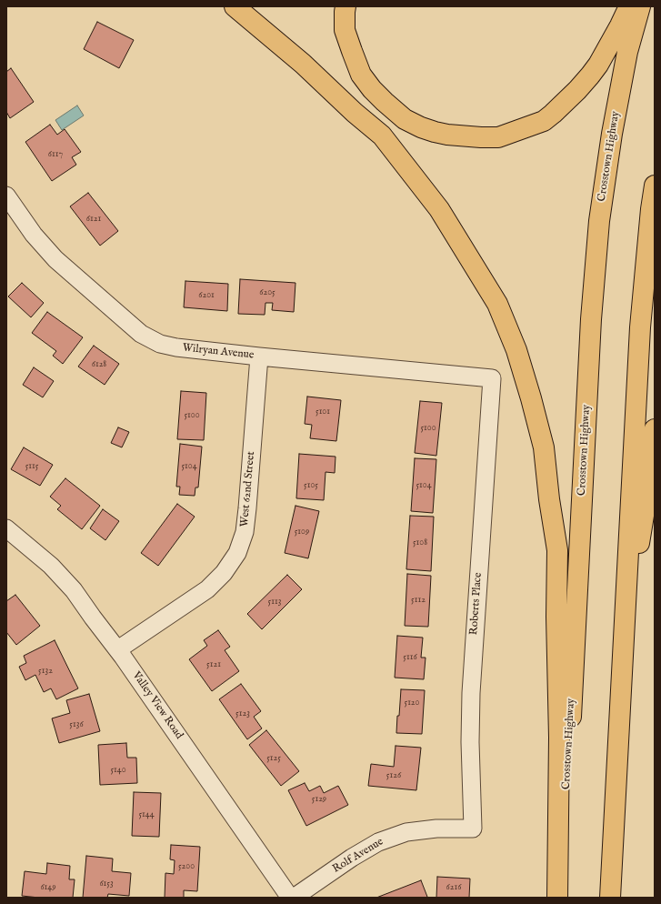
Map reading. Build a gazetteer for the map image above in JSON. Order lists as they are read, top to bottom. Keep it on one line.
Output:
{"streets":{"highway":["Crosstown Highway"],"street":["Wilryan Avenue","West 62nd Street","Roberts Place","Valley View Road","Rolf Avenue"]},"crossings":[["Wilryan Avenue","West 62nd Street"],["Wilryan Avenue","Roberts Place"],["West 62nd Street","Valley View Road"],["Roberts Place","Rolf Avenue"]],"house_numbers":["6117","6121","6205","6201","6128","5101","5100","5100","5115","5104","5105","5104","5109","5108","5112","5113","5116","5121","5132","5120","5123","5136","5125","5140","5126","5129","5144","5200","6153","6149","6216"]}
